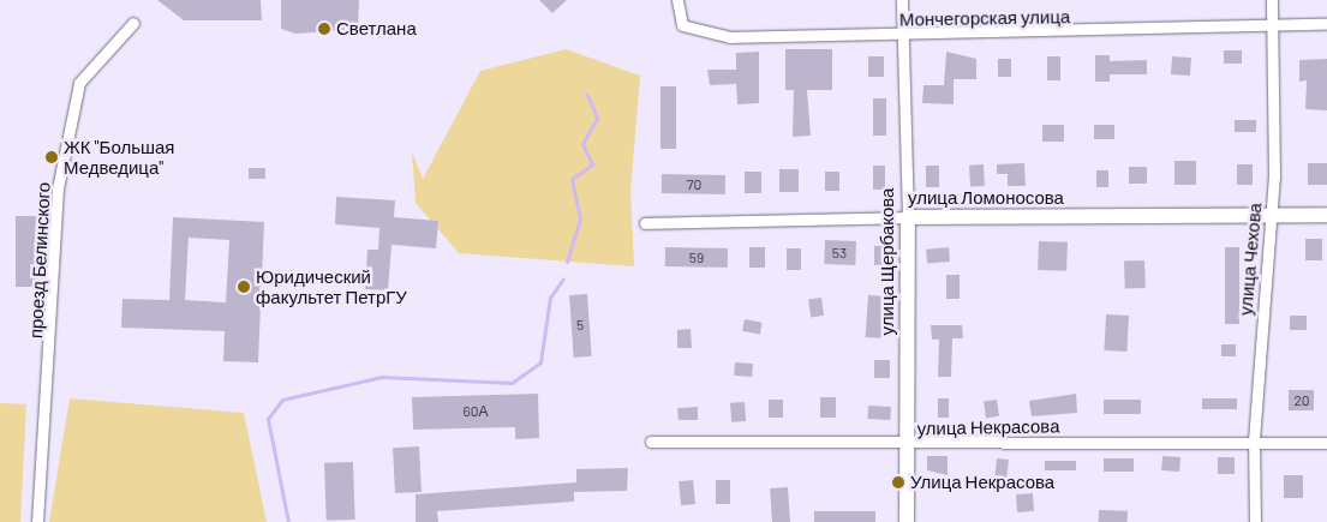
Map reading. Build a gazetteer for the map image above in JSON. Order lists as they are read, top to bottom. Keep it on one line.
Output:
{"streets":{"street":["Мончегорская улица","улица Ломоносова","улица Чехова","проезд Белинского","улица Щербакова","улица Некрасова"]},"crossings":[["Мончегорская улица","улица Чехова"],["Мончегорская улица","улица Щербакова"],["улица Ломоносова","улица Чехова"],["улица Ломоносова","улица Щербакова"],["улица Чехова","улица Некрасова"],["улица Щербакова","улица Некрасова"]],"places":["Светлана","ЖК \"Большая Медведица\"","Юридический факультет ПетрГУ","Улица Некрасова"],"house_numbers":["70","53","59","5","20","60А"]}
